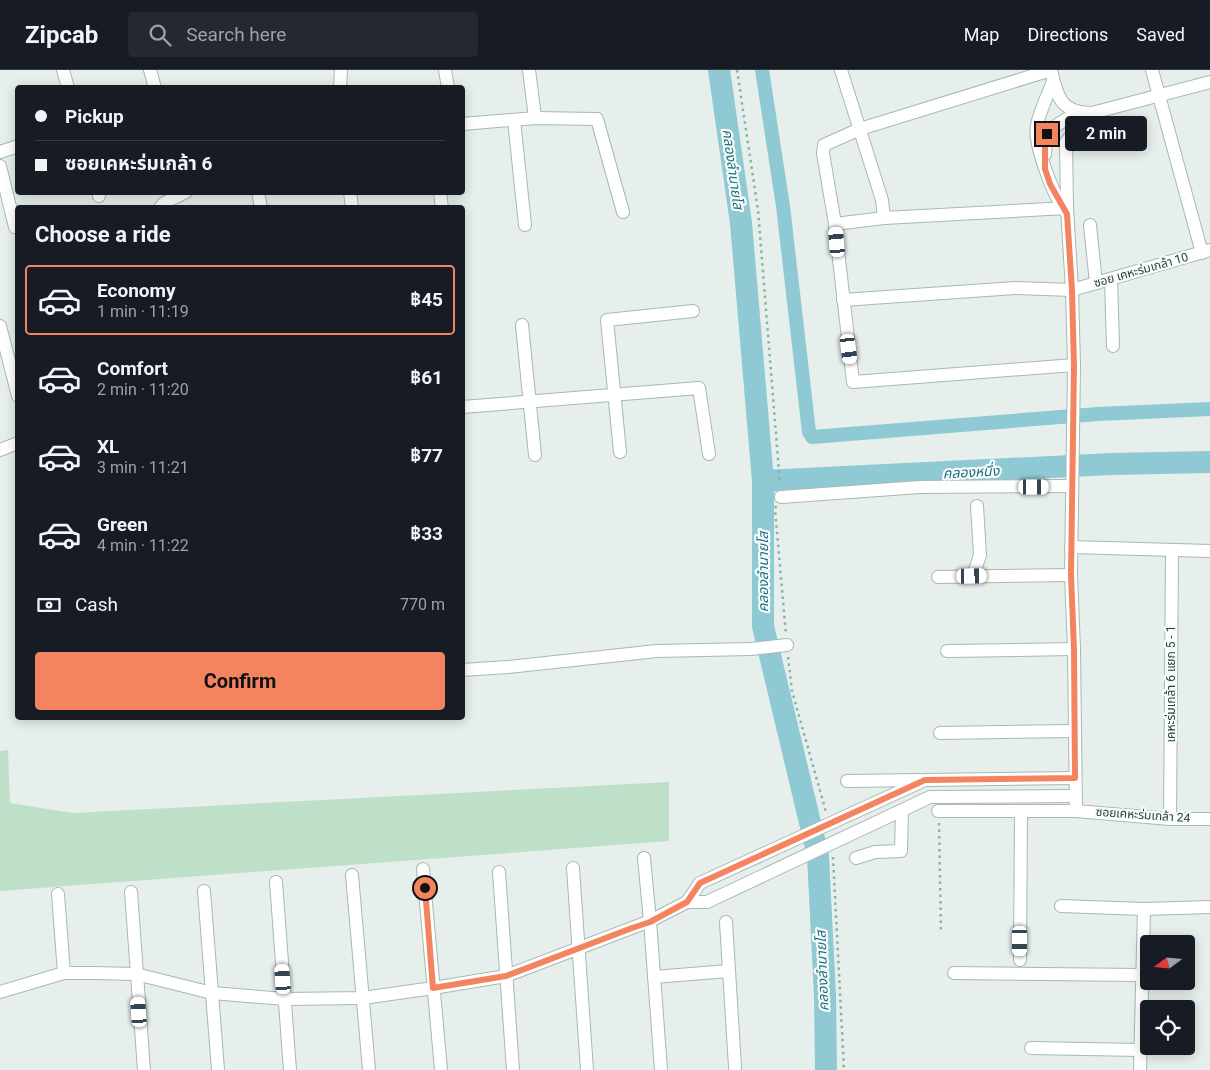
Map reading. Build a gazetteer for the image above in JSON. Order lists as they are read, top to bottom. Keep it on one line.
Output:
{"streets":{"street":["ซอย เคหะร่มเกล้า 10","เคหะร่มเกล้า 6 แยก 5 - 1","ซอยเคหะร่มเกล้า 24"]},"crossings":[["เคหะร่มเกล้า 6 แยก 5 - 1","ซอยเคหะร่มเกล้า 24"]],"water":["คลองลำนายโส","คลองหนึ่ง"],"north":"left","page":{"header":"Zipcab","search":"Search here","nav":["Map","Directions","Saved"],"banner":["Pickup","ซอยเคหะร่มเกล้า 6"],"bubble":"2 min","heading":"Choose a ride","list":[{"name":"Economy","note":"1 min · 11:19","value":"฿45"},{"name":"Comfort","note":"2 min · 11:20","value":"฿61"},{"name":"XL","note":"3 min · 11:21","value":"฿77"},{"name":"Green","note":"4 min · 11:22","value":"฿33"}],"pay":["Cash","770 m"],"buttons":"Confirm"}}
